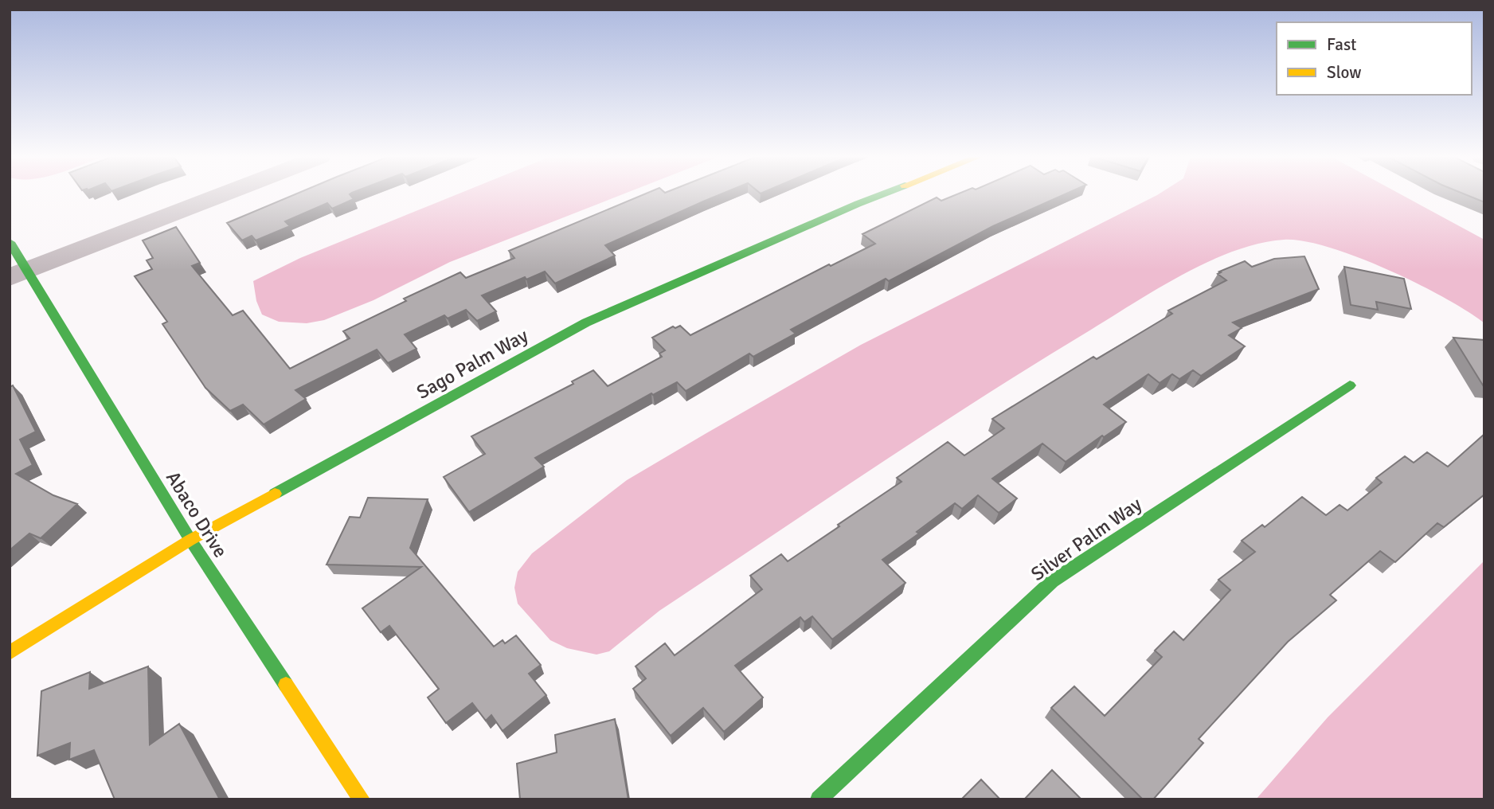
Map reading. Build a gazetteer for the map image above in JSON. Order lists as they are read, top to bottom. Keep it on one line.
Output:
{"streets":{"street":["Sago Palm Way","Abaco Drive","Silver Palm Way"]},"crossings":[["Sago Palm Way","Abaco Drive"]],"legend":["Fast","Slow"]}
